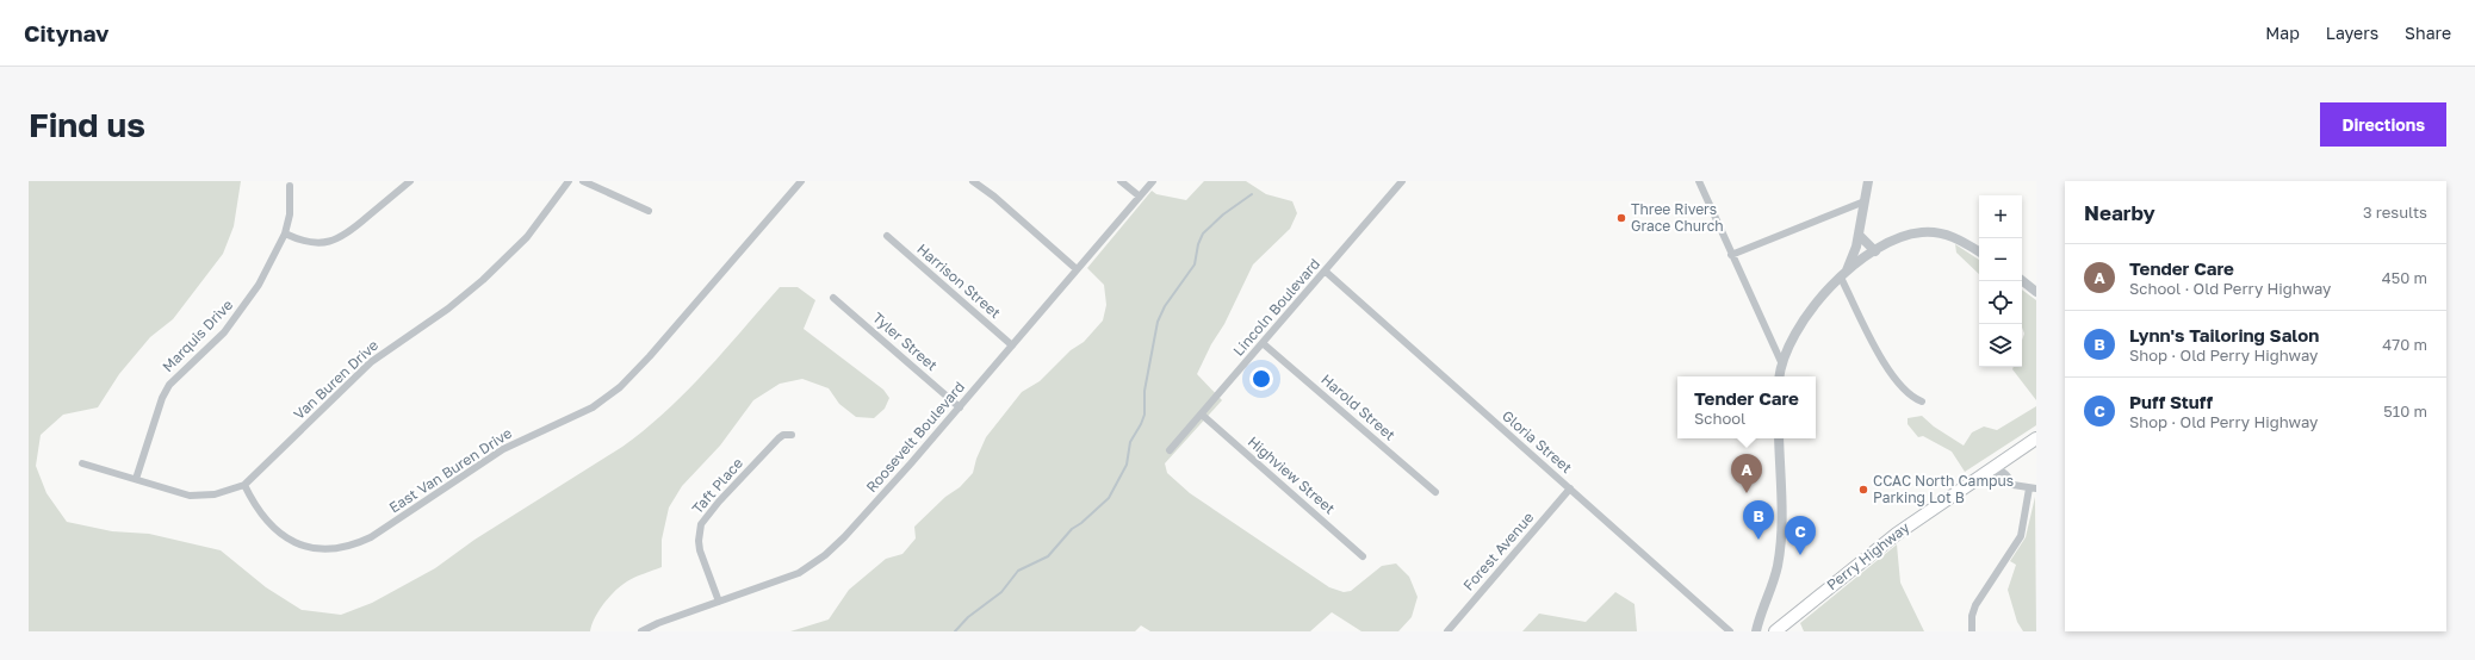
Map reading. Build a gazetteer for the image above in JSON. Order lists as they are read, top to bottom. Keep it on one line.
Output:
{"streets":{"main road":["Perry Highway"],"street":["Harrison Street","Lincoln Boulevard","Marquis Drive","Tyler Street","Van Buren Drive","Harold Street","Roosevelt Boulevard","Gloria Street","East Van Buren Drive","Highview Street","Taft Place","Forest Avenue"]},"crossings":[["Harrison Street","Roosevelt Boulevard"],["Lincoln Boulevard","Harold Street"],["Lincoln Boulevard","Gloria Street"],["Lincoln Boulevard","Highview Street"],["Marquis Drive","Van Buren Drive"],["Tyler Street","Roosevelt Boulevard"],["Van Buren Drive","East Van Buren Drive"],["Roosevelt Boulevard","Taft Place"],["Gloria Street","Forest Avenue"]],"places":["Three Rivers Grace Church","CCAC North Campus Parking Lot B"],"page":{"header":"Citynav","nav":["Map","Layers","Share"],"buttons":"Directions","title":"Find us","heading":["Nearby","3 results"],"map_buttons":["+","−"],"list":[{"mark":"A","name":"Tender Care","note":"School · Old Perry Highway","value":"450 m"},{"mark":"B","name":"Lynn's Tailoring Salon","note":"Shop · Old Perry Highway","value":"470 m"},{"mark":"C","name":"Puff Stuff","note":"Shop · Old Perry Highway","value":"510 m"}],"popup":["Tender Care","School"],"pins":["A","B","C"]}}
